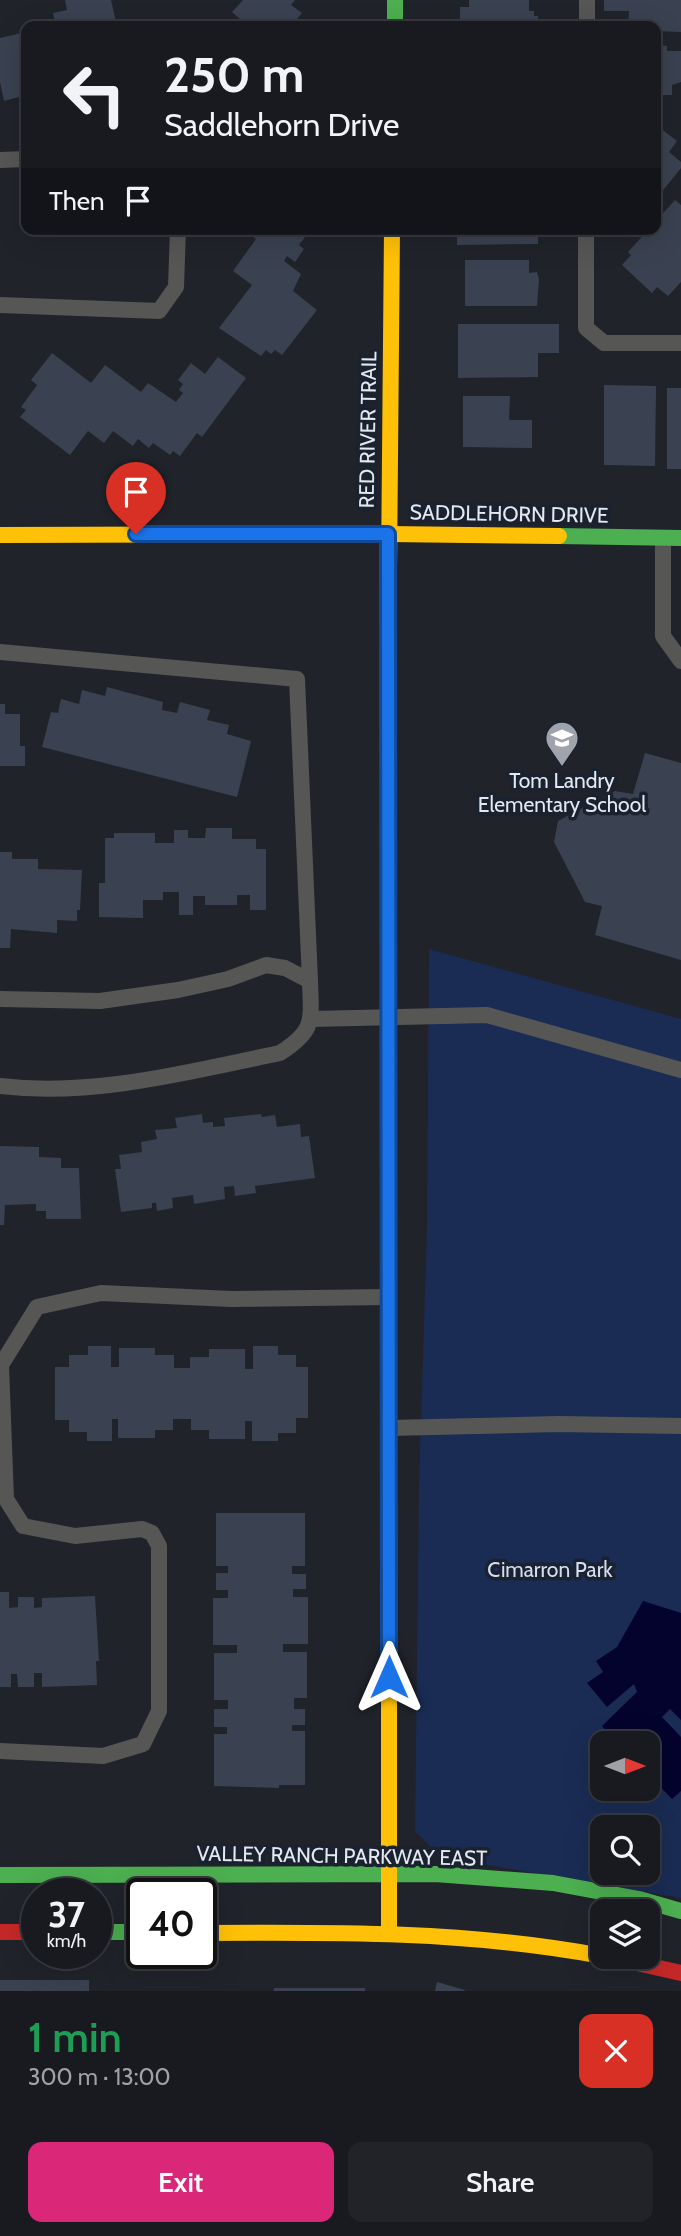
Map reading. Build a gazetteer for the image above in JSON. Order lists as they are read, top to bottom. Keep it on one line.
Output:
{"streets":{"street":["RED RIVER TRAIL","SADDLEHORN DRIVE","VALLEY RANCH PARKWAY EAST"]},"crossings":[["RED RIVER TRAIL","SADDLEHORN DRIVE"],["RED RIVER TRAIL","VALLEY RANCH PARKWAY EAST"]],"parks":["Cimarron Park"],"places":{"school or university":["Tom Landry Elementary School"]},"north":"right","page":{"turn":["250 m","Saddlehorn Drive"],"then":"Then","speed":"37 km/h","limit":"40","heading":["1 min","300 m · 13:00"],"buttons":["Exit","Share"]}}
